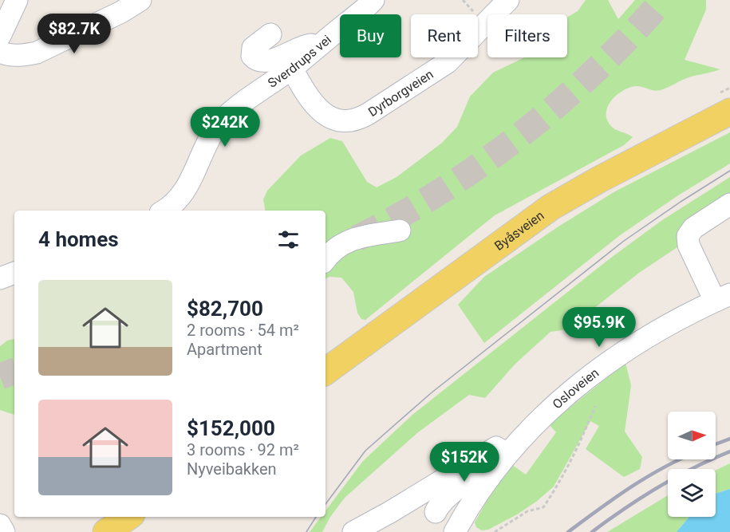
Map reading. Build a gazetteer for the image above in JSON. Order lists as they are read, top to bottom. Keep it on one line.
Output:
{"streets":{"main road":["Byåsveien"],"street":["Sverdrups vei","Dyrborgveien","Osloveien"]},"crossings":[["Sverdrups vei","Dyrborgveien"]],"north":"right","page":{"price":["$82.7K","$242K","$95.9K","$152K"],"chip":["Buy","Rent","Filters"],"heading":"4 homes","list":[{"name":"$82,700","note":"2 rooms · 54 m² · Apartment"},{"name":"$152,000","note":"3 rooms · 92 m² · Nyveibakken"}]}}
